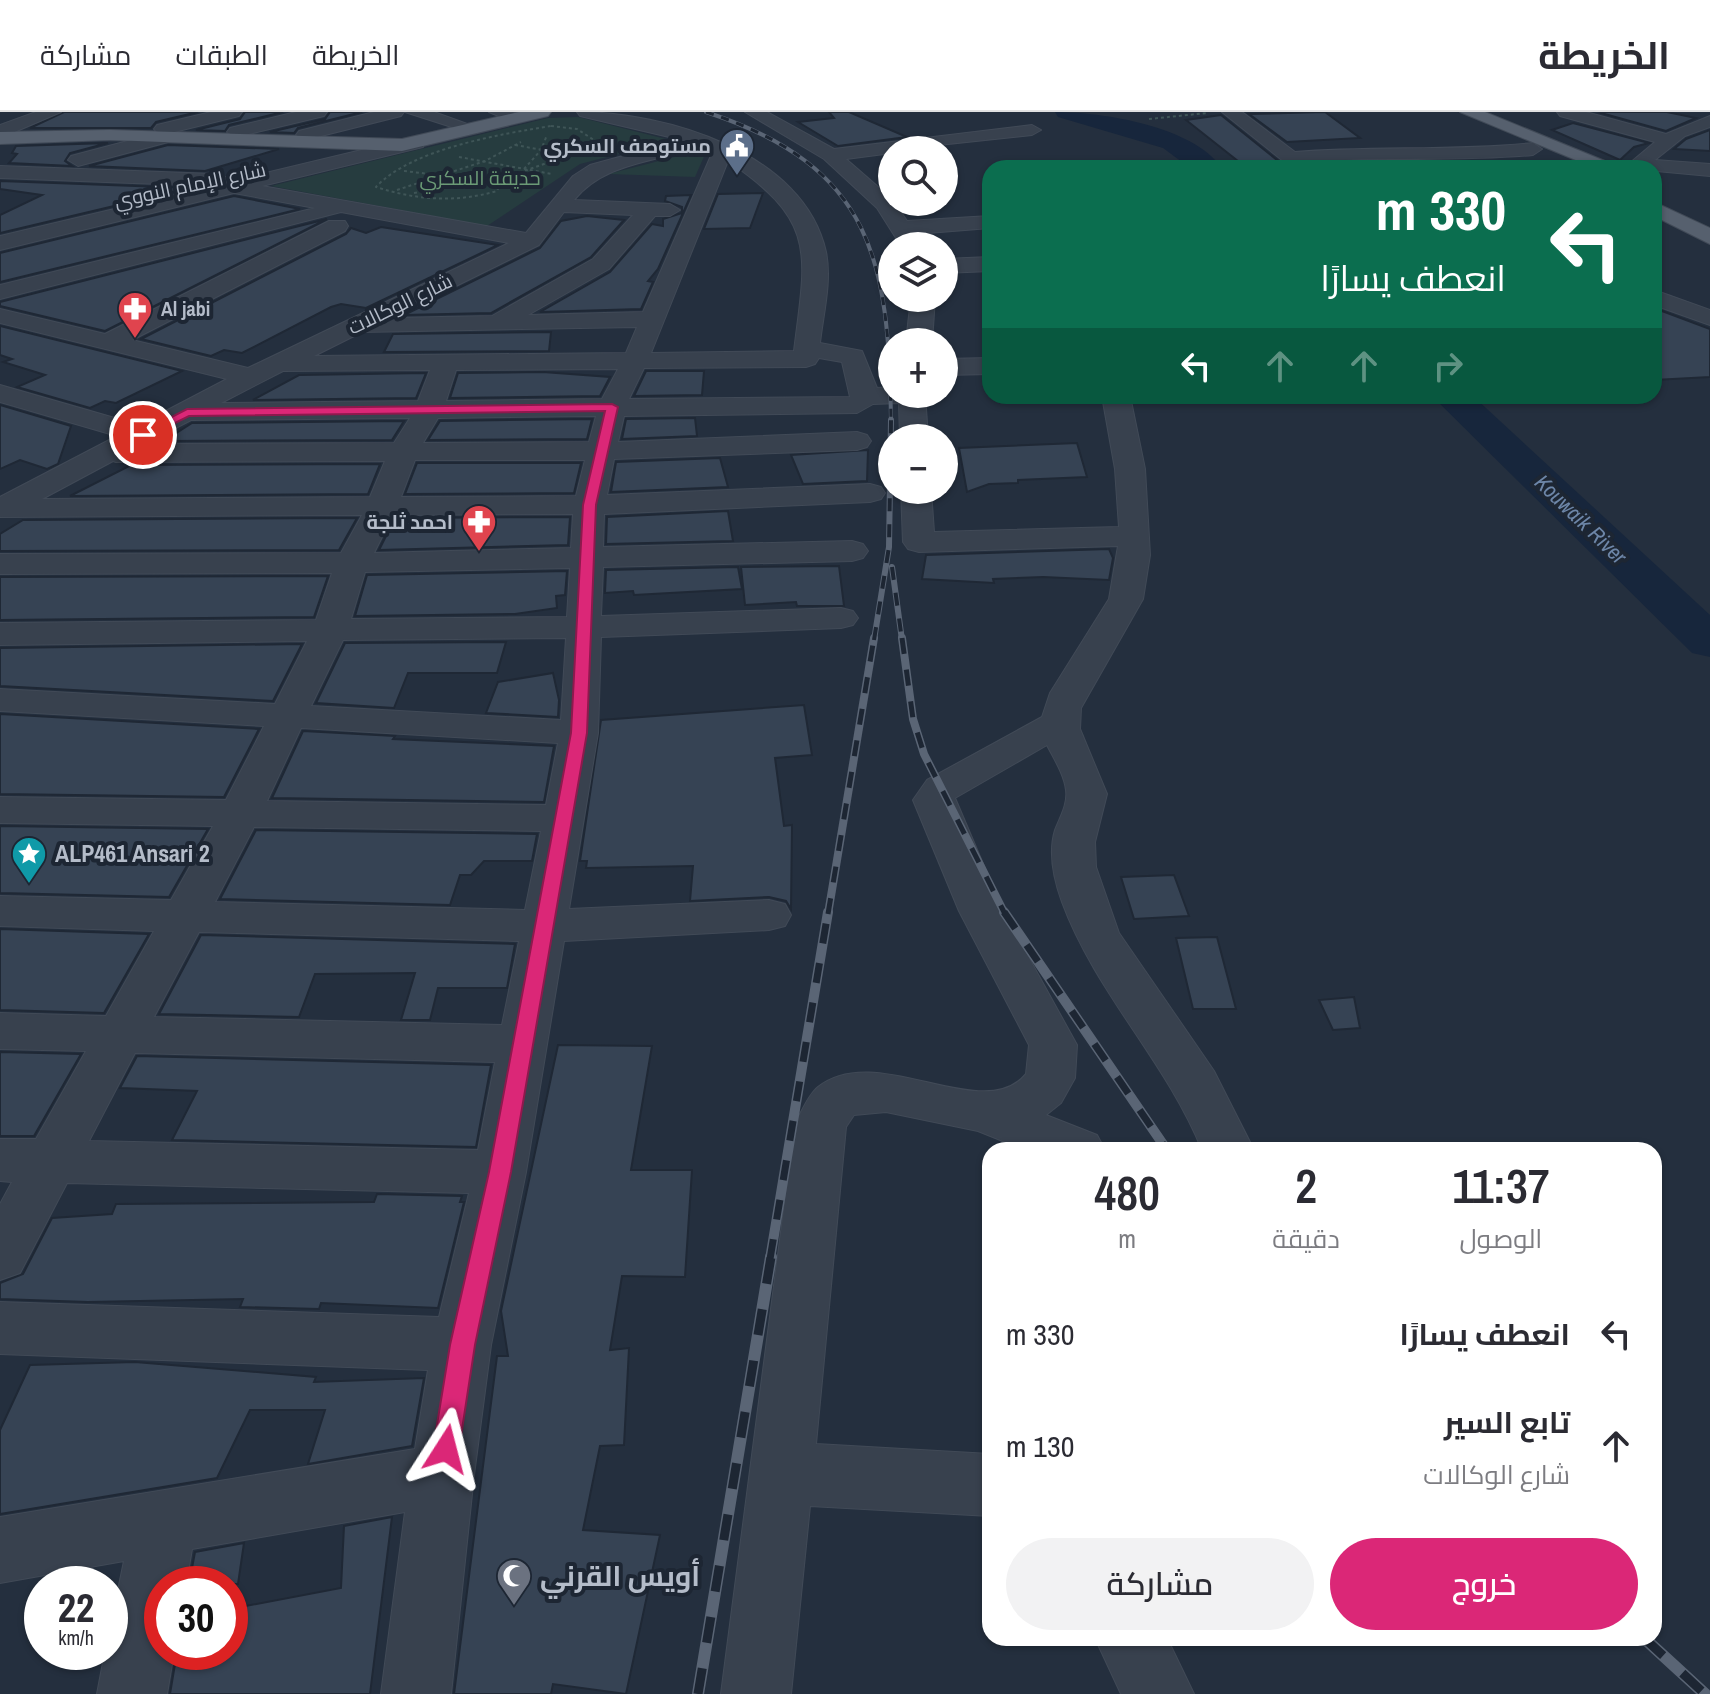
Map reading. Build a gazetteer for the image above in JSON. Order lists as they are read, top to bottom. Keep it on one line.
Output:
{"streets":{"street":["شارع الإمام النووي","شارع الوكالات"]},"water":["Kouwaik River"],"parks":["حديقة السكري"],"places":{"public building":["مستوصف السكري"],"pharmacy":["Al jabi","احمد ثلجة"],"place":["ALP461 Ansari 2"],"mosque":["أويس القرني"]},"page":{"header":"الخريطة","nav":["الخريطة","الطبقات","مشاركة"],"map_buttons":["+","−"],"turn":["330 m","انعطف يسارًا"],"eta":["11:37","الوصول","2","دقيقة","480","m"],"list":[{"name":"انعطف يسارًا","value":"330 m"},{"name":"تابع السير","note":"شارع الوكالات","value":"130 m"}],"buttons":["خروج","مشاركة"],"speed":"22 km/h","limit":"30"}}
